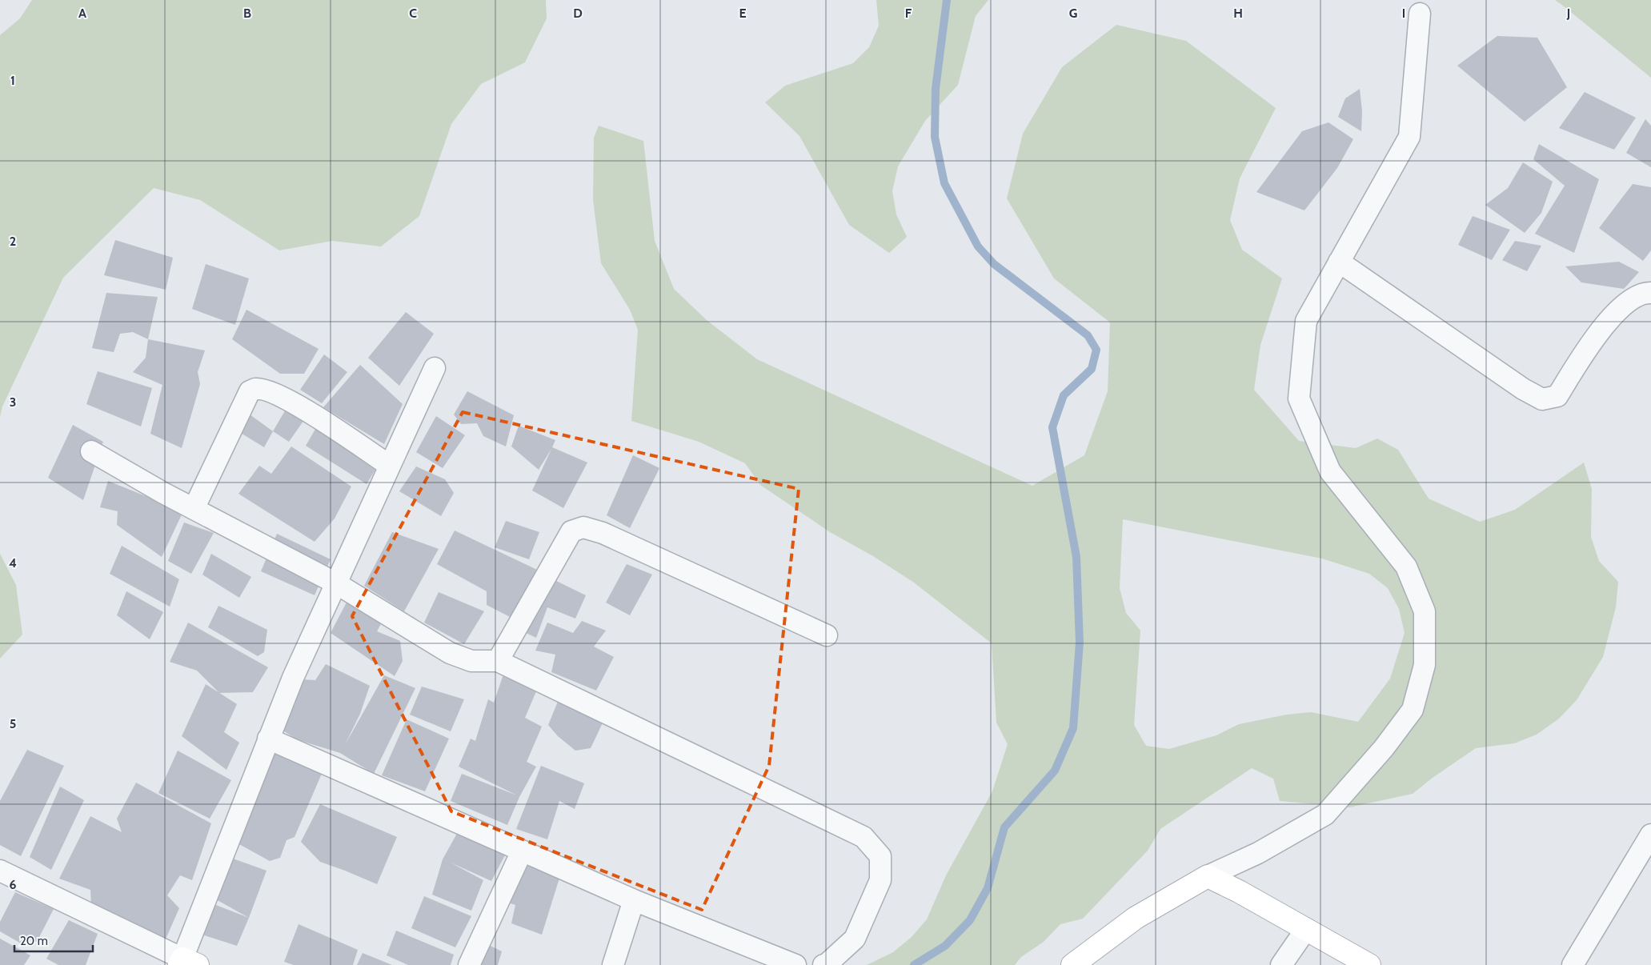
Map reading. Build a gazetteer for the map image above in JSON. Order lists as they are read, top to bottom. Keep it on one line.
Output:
{"scale_bar":"20 m","grid":{"columns":["A","B","C","D","E","F","G","H","I","J"],"rows":["1","2","3","4","5","6"]}}
